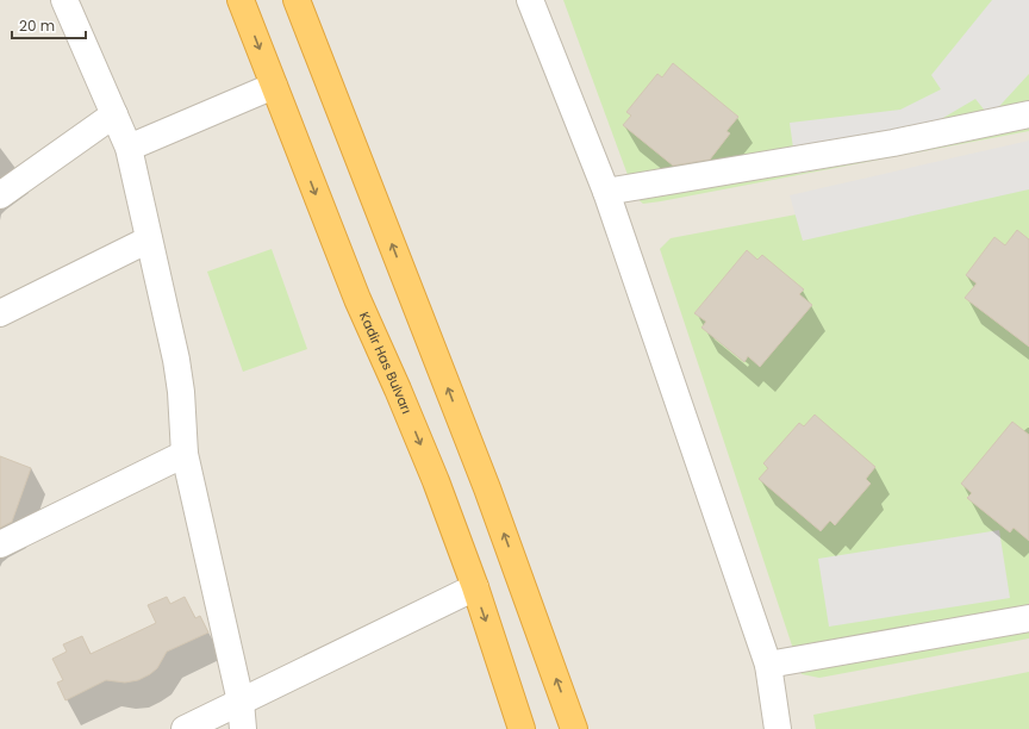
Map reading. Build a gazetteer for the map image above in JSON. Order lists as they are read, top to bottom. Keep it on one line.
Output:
{"streets":{"highway":["Kadir Has Bulvarı"]},"scale_bar":"20 m"}
